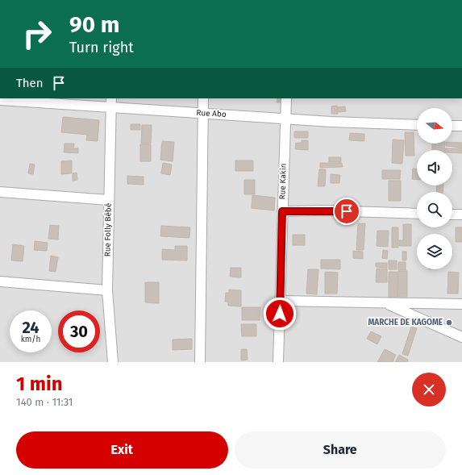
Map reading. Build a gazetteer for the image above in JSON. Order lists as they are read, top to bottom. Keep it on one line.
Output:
{"streets":{"street":["Rue Abo","Rue Kakin","Rue Folly Bébé"]},"crossings":[["Rue Abo","Rue Kakin"],["Rue Abo","Rue Folly Bébé"]],"places":["MARCHE DE KAGOME"],"north":"right","page":{"turn":["90 m","Turn right"],"then":"Then","speed":"24 km/h","limit":"30","heading":["1 min","140 m · 11:31"],"buttons":["Exit","Share"]}}
